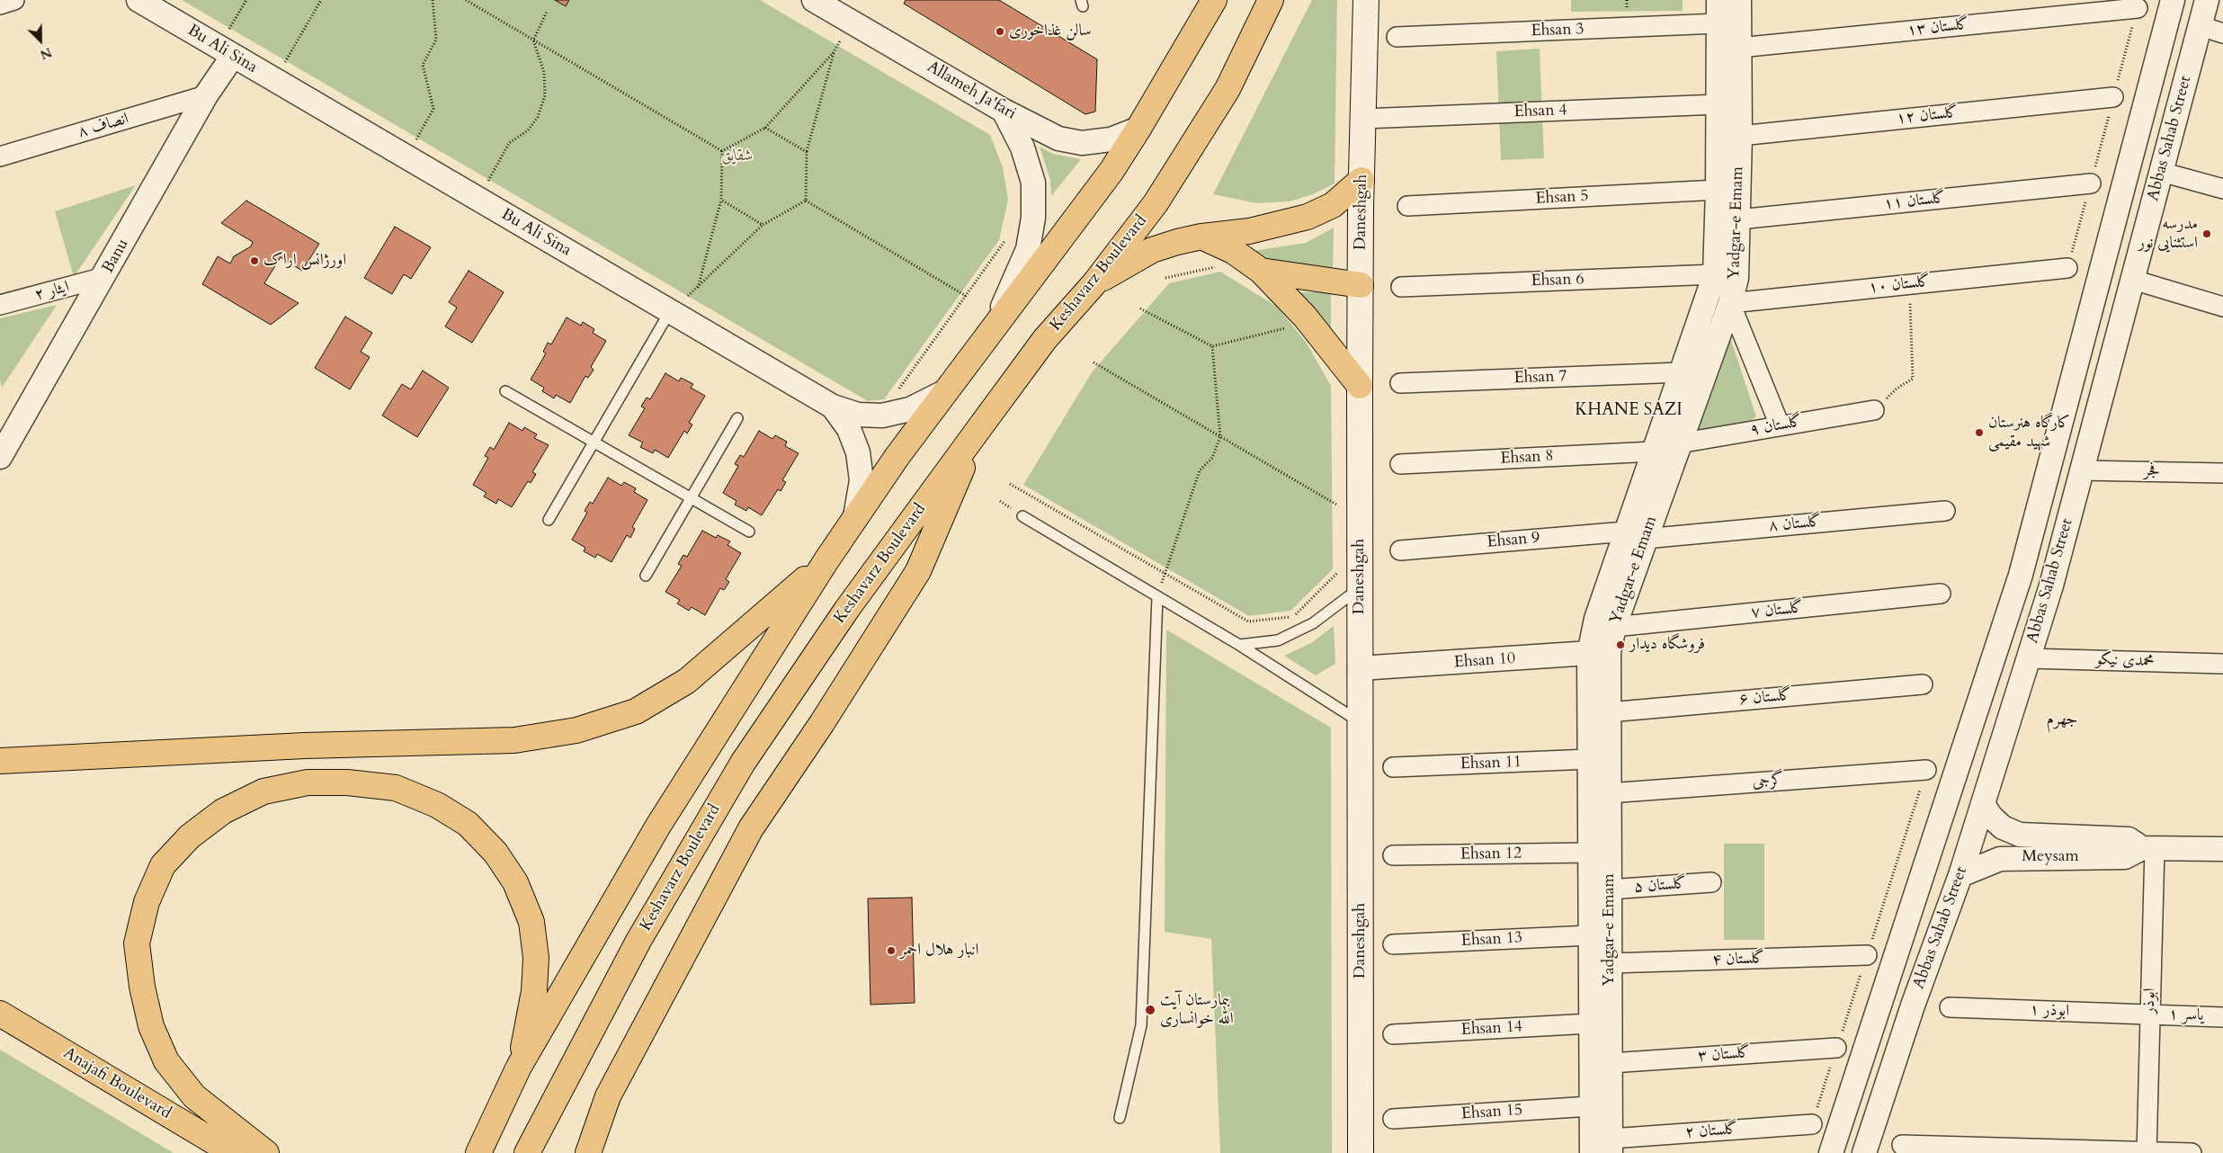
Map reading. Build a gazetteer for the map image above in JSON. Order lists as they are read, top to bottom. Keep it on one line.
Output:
{"streets":{"main road":["Daneshgah","Keshavarz Boulevard","Anajafi Boulevard"],"street":["گلستان ۱۳","Ehsan 3","Bu Ali Sina","Allameh Ja'fari","Ehsan 4","گلستان ۱۲","انصاف ۸","Abbas Sahab Street","Ehsan 5","گلستان ۱۱","Yadgar-e Emam","Banu","Ehsan 6","گلستان ۱۰","ایثار ۲","Ehsan 7","گلستان ۹","Ehsan 8","فجر","گلستان ۸","Ehsan 9","گلستان ۷","Ehsan 10","محمدی نیکو","گلستان ۶","Ehsan 11","گرجی","Ehsan 12","Meysam","گلستان ۵","Ehsan 13","گلستان ۴","ابوذر","ابوذر ۱","یاسر ۱","Ehsan 14","گلستان ۳","Ehsan 15","گلستان ۲"]},"crossings":[["گلستان ۱۳","Yadgar-e Emam"],["Ehsan 3","Yadgar-e Emam"],["Bu Ali Sina","Banu"],["Ehsan 4","Daneshgah"],["Ehsan 4","Yadgar-e Emam"],["گلستان ۱۲","Yadgar-e Emam"],["انصاف ۸","Banu"],["Abbas Sahab Street","فجر"],["Abbas Sahab Street","محمدی نیکو"],["Abbas Sahab Street","Meysam"],["Ehsan 5","Yadgar-e Emam"],["گلستان ۱۱","Yadgar-e Emam"],["Daneshgah","Ehsan 10"],["Yadgar-e Emam","Ehsan 6"],["Yadgar-e Emam","گلستان ۱۰"],["Yadgar-e Emam","Ehsan 7"],["Yadgar-e Emam","گلستان ۹"],["Yadgar-e Emam","Ehsan 8"],["Yadgar-e Emam","گلستان ۸"],["Yadgar-e Emam","Ehsan 9"],["Yadgar-e Emam","گلستان ۷"],["Yadgar-e Emam","Ehsan 10"],["Yadgar-e Emam","گلستان ۶"],["Yadgar-e Emam","Ehsan 11"],["Yadgar-e Emam","گرجی"],["Yadgar-e Emam","Ehsan 12"],["Yadgar-e Emam","گلستان ۵"],["Yadgar-e Emam","Ehsan 13"],["Yadgar-e Emam","گلستان ۴"],["Yadgar-e Emam","Ehsan 14"],["Yadgar-e Emam","گلستان ۳"],["Yadgar-e Emam","Ehsan 15"],["Yadgar-e Emam","گلستان ۲"],["Banu","ایثار ۲"],["گلستان ۸","Ehsan 9"],["Meysam","ابوذر"],["ابوذر","ابوذر ۱"],["ابوذر","یاسر ۱"],["ابوذر ۱","یاسر ۱"]],"districts":["KHANE SAZI","جهرم"],"parks":["شقایق"],"places":["سالن غذاخوری","مدرسه استثنایی نور","اورژانس اراک","کارگاه هنرستان شهید مقیمی","فروشگاه دیدار","انبار هلال احمر","بیمارستان آیت الله خوانساری"],"north":"bottom right"}
